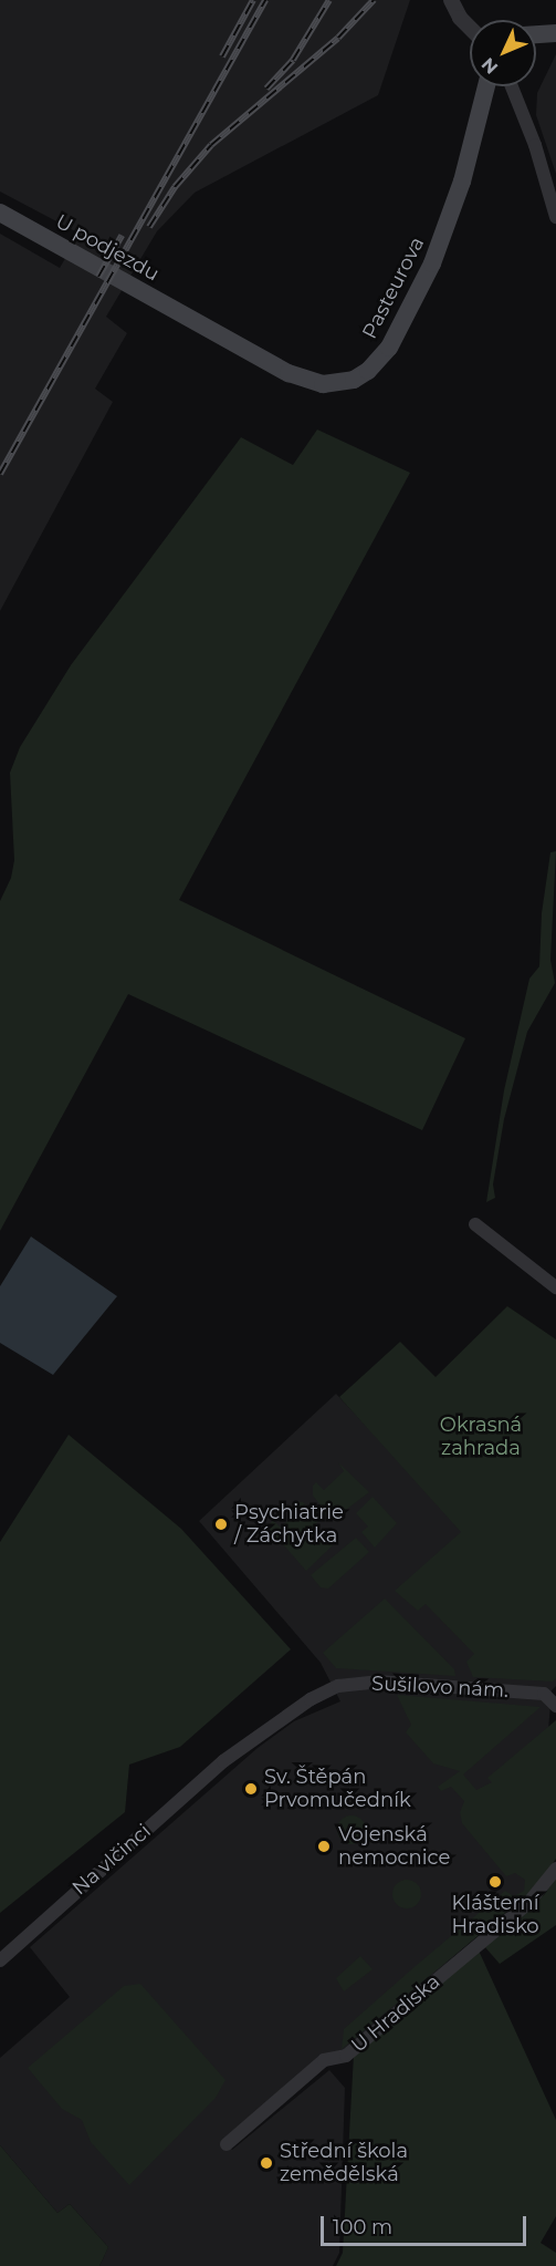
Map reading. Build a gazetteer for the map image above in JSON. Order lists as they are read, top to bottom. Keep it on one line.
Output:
{"streets":{"main road":["U podjezdu","Pasteurova"],"street":["Sušilovo nám.","Na vlčinci","U Hradiska"]},"crossings":[["U podjezdu","Pasteurova"],["Sušilovo nám.","Na vlčinci"]],"parks":["Okrasná zahrada"],"places":["Psychiatrie / Záchytka","Sv. Štěpán Prvomučedník","Vojenská nemocnice","Klášterní Hradisko","Střední škola zemědělská"],"scale_bar":"100 m","north":"bottom left"}
